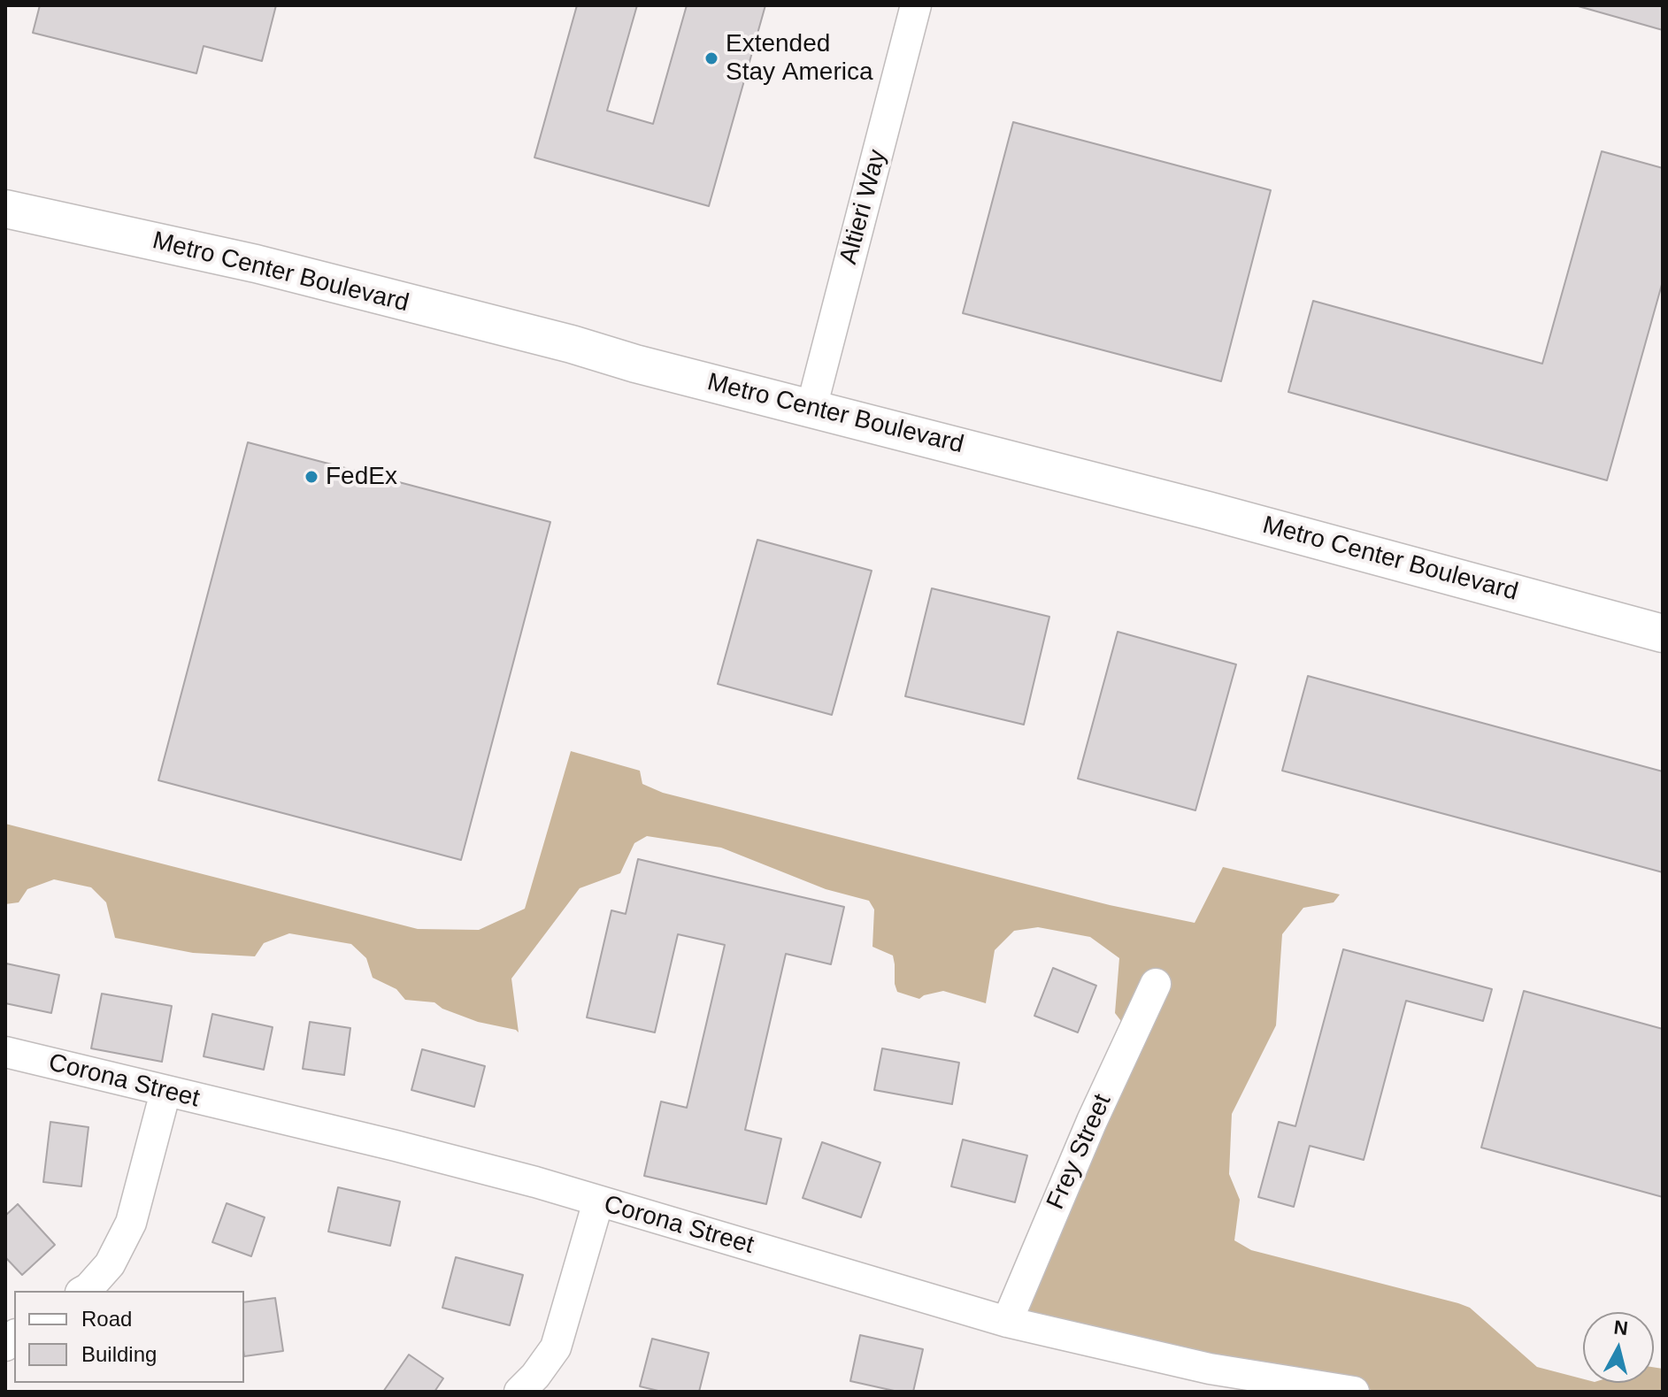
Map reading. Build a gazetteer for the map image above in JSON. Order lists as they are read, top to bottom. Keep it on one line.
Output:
{"streets":{"street":["Altieri Way","Metro Center Boulevard","Corona Street","Frey Street"]},"crossings":[["Altieri Way","Metro Center Boulevard"],["Corona Street","Frey Street"]],"places":["Extended Stay America","FedEx"],"legend":["Road","Building"],"north":"top"}
